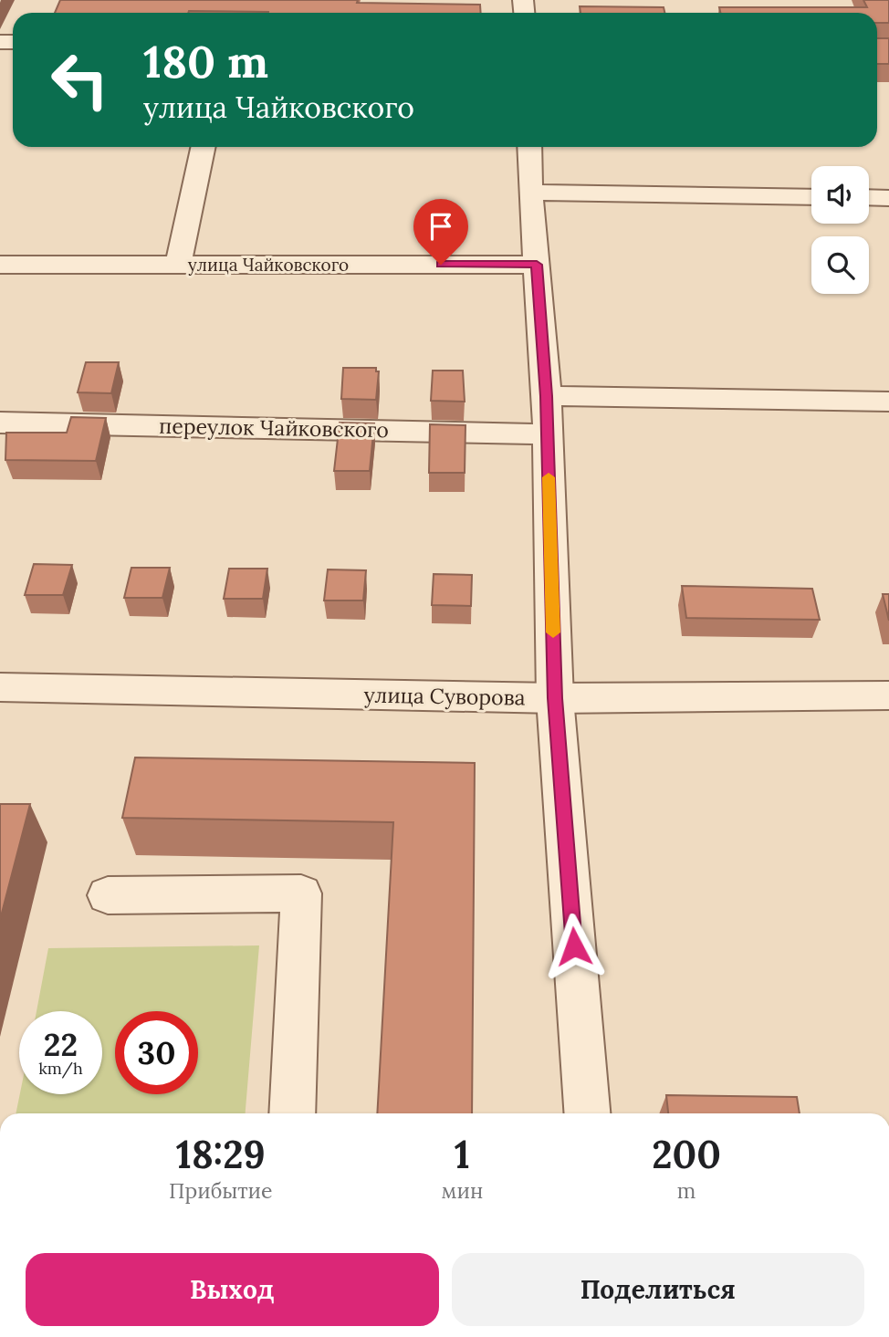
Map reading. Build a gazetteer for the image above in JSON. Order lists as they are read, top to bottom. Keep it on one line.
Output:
{"streets":{"street":["улица Чайковского","переулок Чайковского","улица Суворова"]},"page":{"turn":["180 m","улица Чайковского"],"speed":"22 km/h","limit":"30","eta":["18:29","Прибытие","1","мин","200","m"],"buttons":["Выход","Поделиться"]}}
